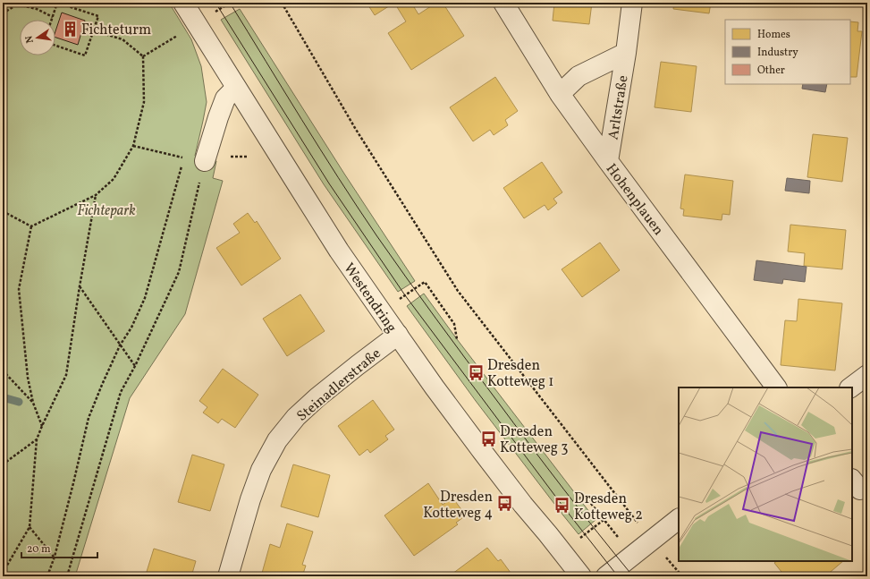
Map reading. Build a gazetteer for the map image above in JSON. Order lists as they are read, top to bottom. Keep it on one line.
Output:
{"streets":{"street":["Arltstraße","Hohenplauen","Westendring","Steinadlerstraße"]},"crossings":[["Arltstraße","Hohenplauen"],["Westendring","Steinadlerstraße"]],"parks":["Fichtepark"],"places":{"building":["Fichteturm"],"bus stop":["Dresden Kotteweg 1","Dresden Kotteweg 3","Dresden Kotteweg 4","Dresden Kotteweg 2"]},"legend":["Homes","Industry","Other"],"scale_bar":"20 m","north":"left"}
